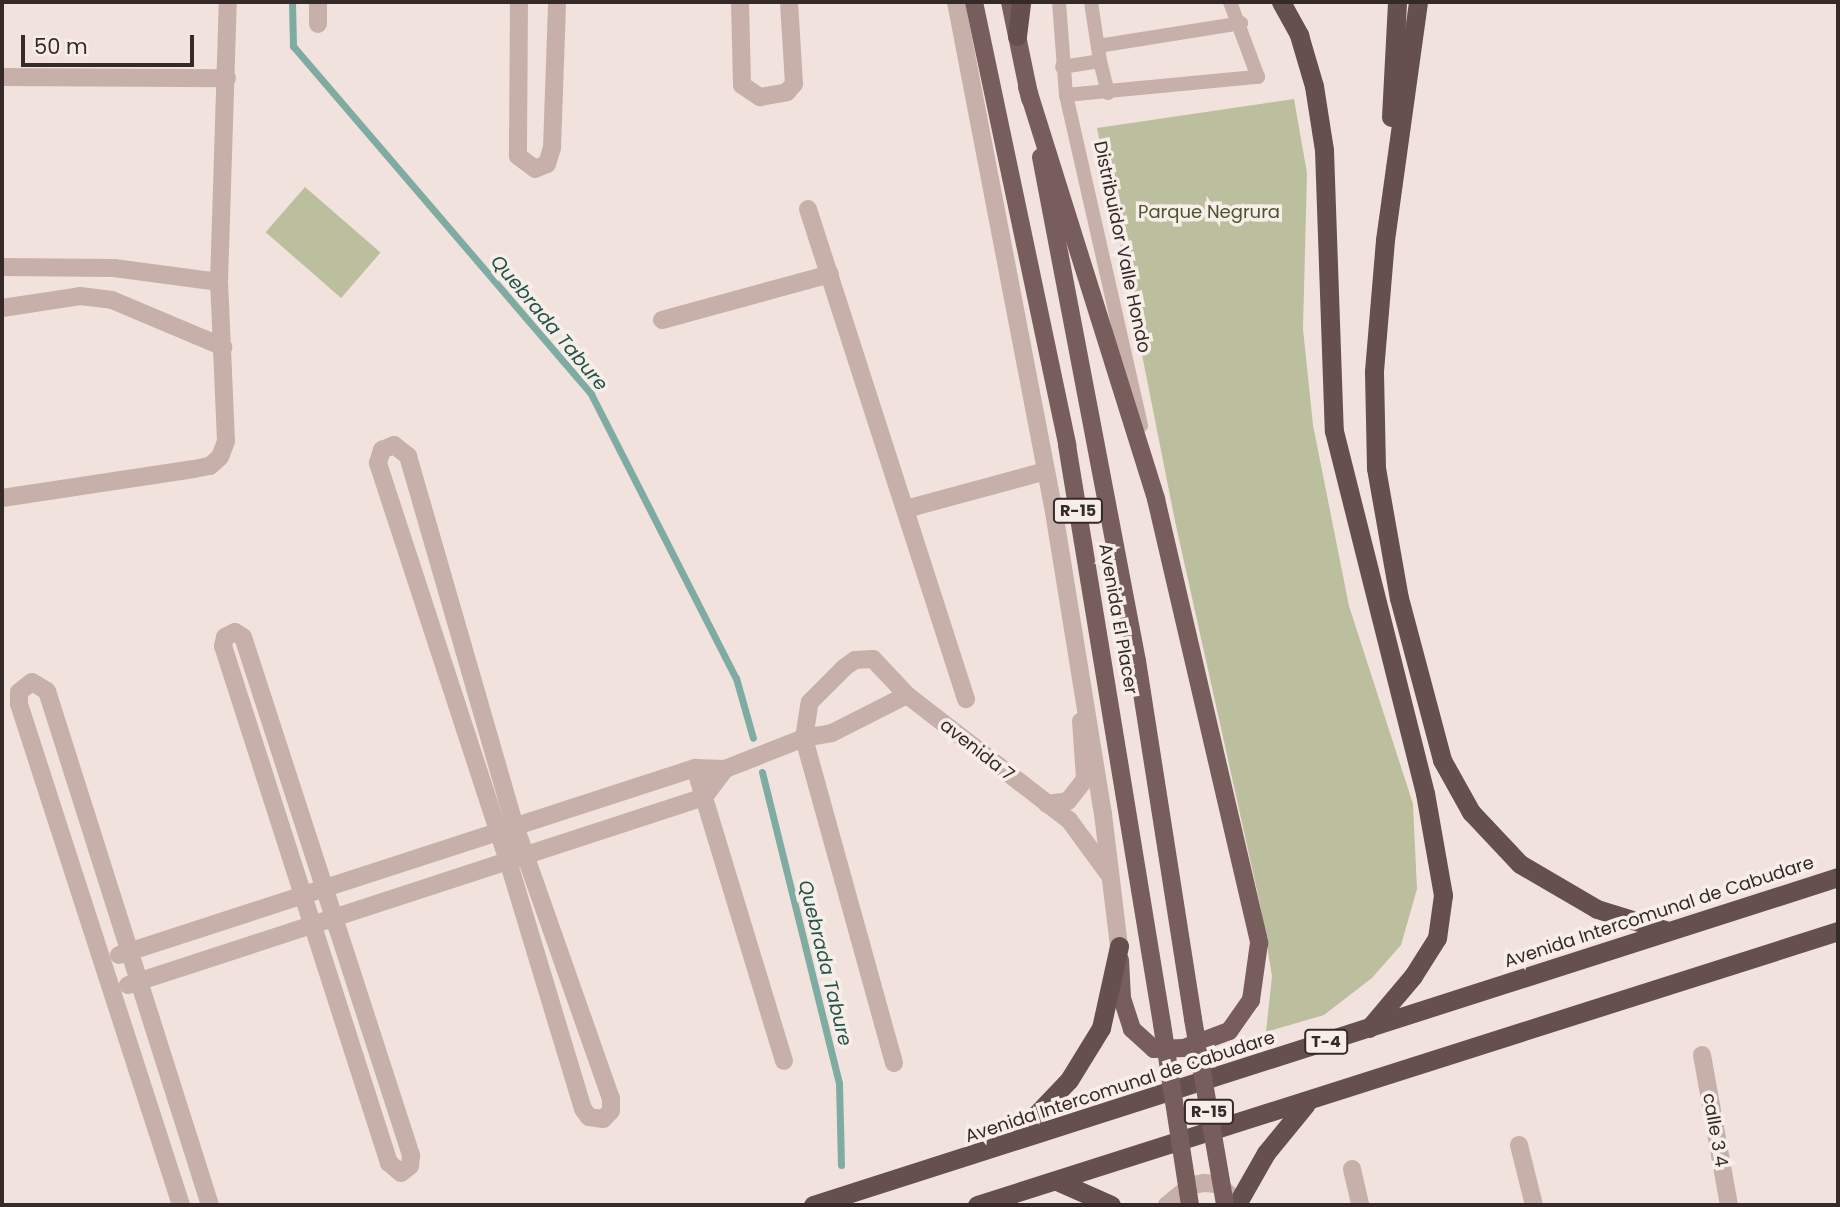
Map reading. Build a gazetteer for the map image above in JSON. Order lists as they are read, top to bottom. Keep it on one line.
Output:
{"streets":{"highway":["Avenida Intercomunal de Cabudare","T-4"],"main road":["R-15","Avenida El Placer"],"street":["avenida 7","calle 3 4"],"lane":["Distribuidor Valle Hondo"]},"water":["Quebrada Tabure"],"parks":["Parque Negrura"],"scale_bar":"50 m"}
